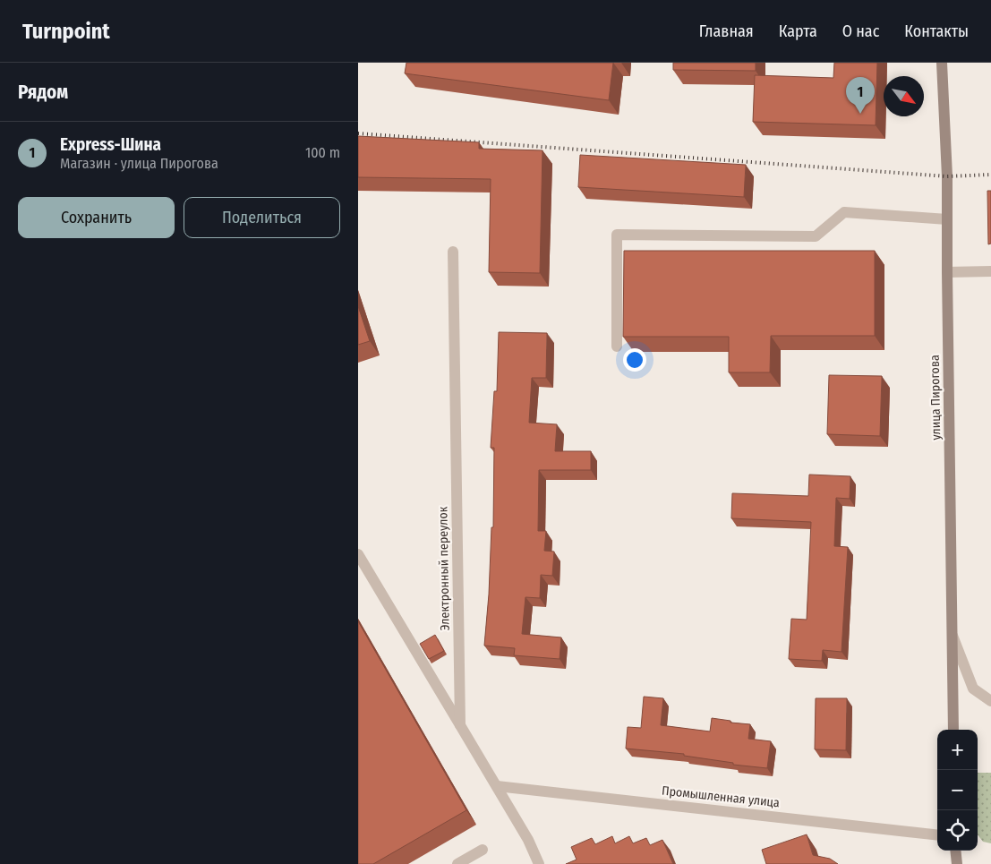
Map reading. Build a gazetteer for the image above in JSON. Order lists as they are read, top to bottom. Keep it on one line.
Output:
{"streets":{"street":["улица Пирогова","Электронный переулок","Промышленная улица"]},"north":"bottom right","page":{"header":"Turnpoint","nav":["Главная","Карта","О нас","Контакты"],"heading":"Рядом","pins":"1","list":[{"mark":"1","name":"Express-Шина","note":"Магазин · улица Пирогова","value":"100 m"}],"buttons":["Сохранить","Поделиться"],"map_buttons":["+","−"]}}
